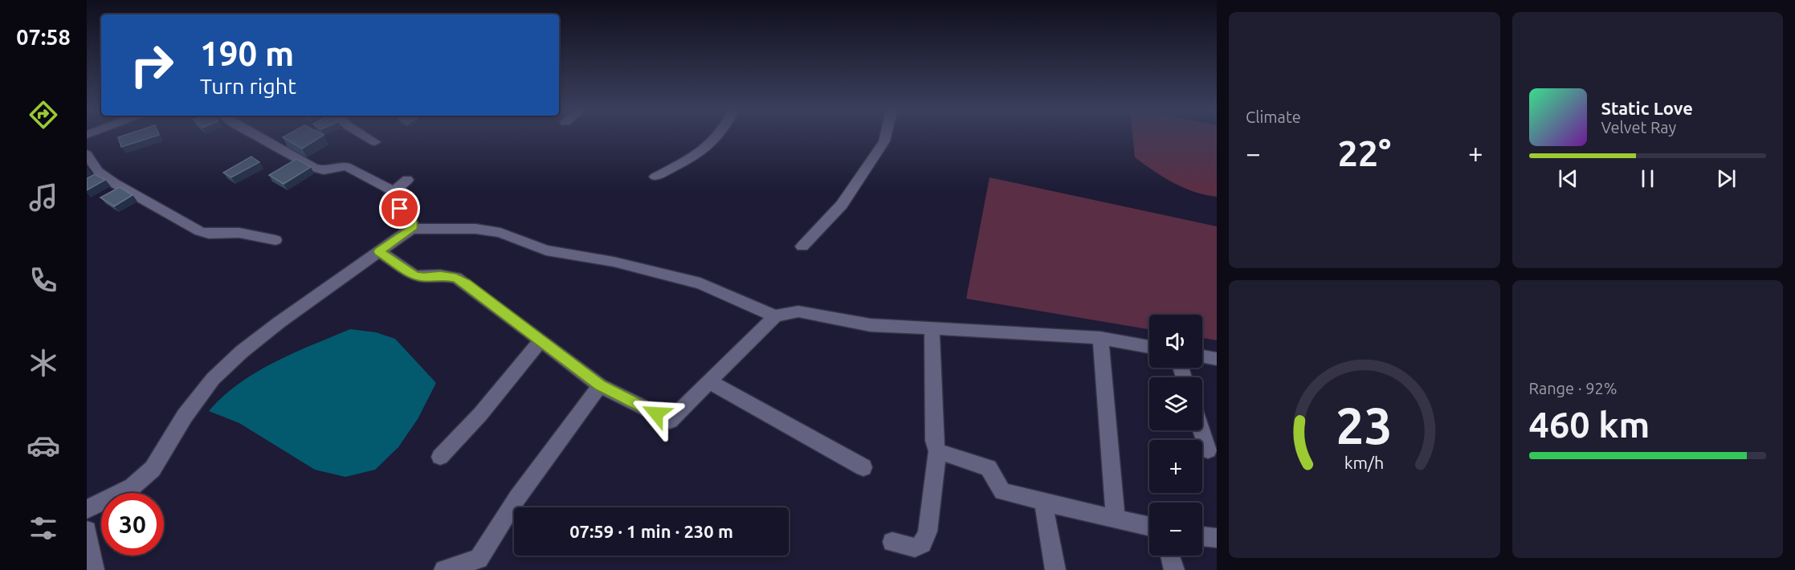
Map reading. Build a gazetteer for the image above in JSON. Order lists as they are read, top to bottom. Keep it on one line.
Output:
{"page":{"tabs":"07:58","tile":["Climate",["Range · 92%","460 km"]],"turn":["190 m","Turn right"],"song":["Static Love","Velvet Ray"],"heat":["−","22°","+"],"map_buttons":["+","−"],"limit":"30","trip":"07:59 · 1 min · 230 m","gauge":["23","km/h"]}}
